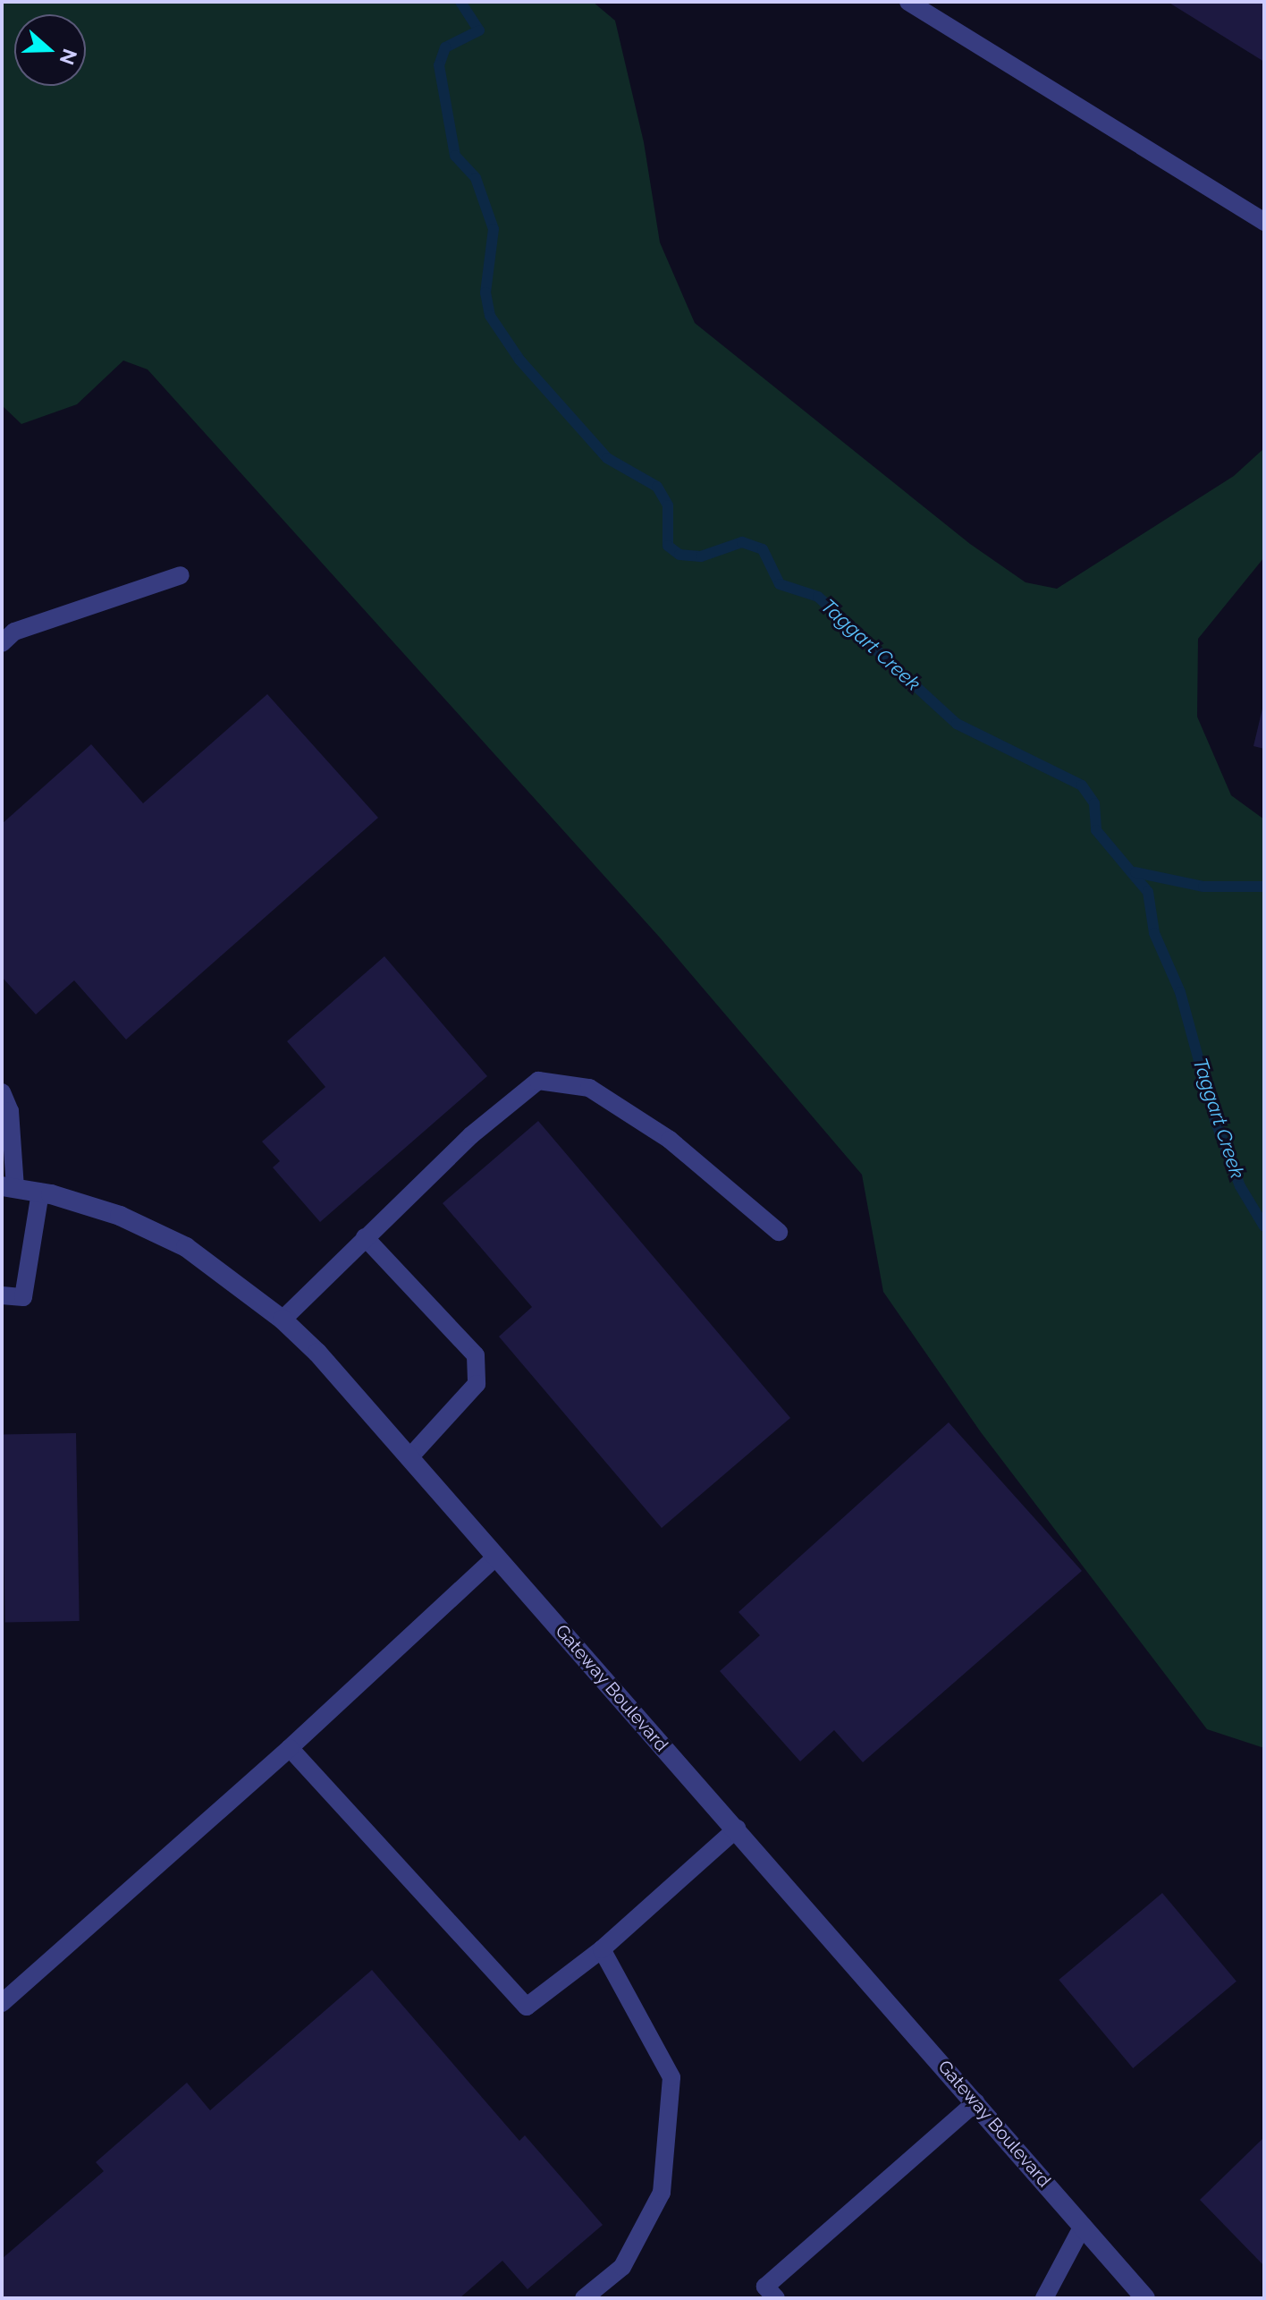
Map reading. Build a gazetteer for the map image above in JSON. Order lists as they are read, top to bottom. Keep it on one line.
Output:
{"streets":{"street":["Gateway Boulevard"]},"water":["Taggart Creek"],"north":"right"}
